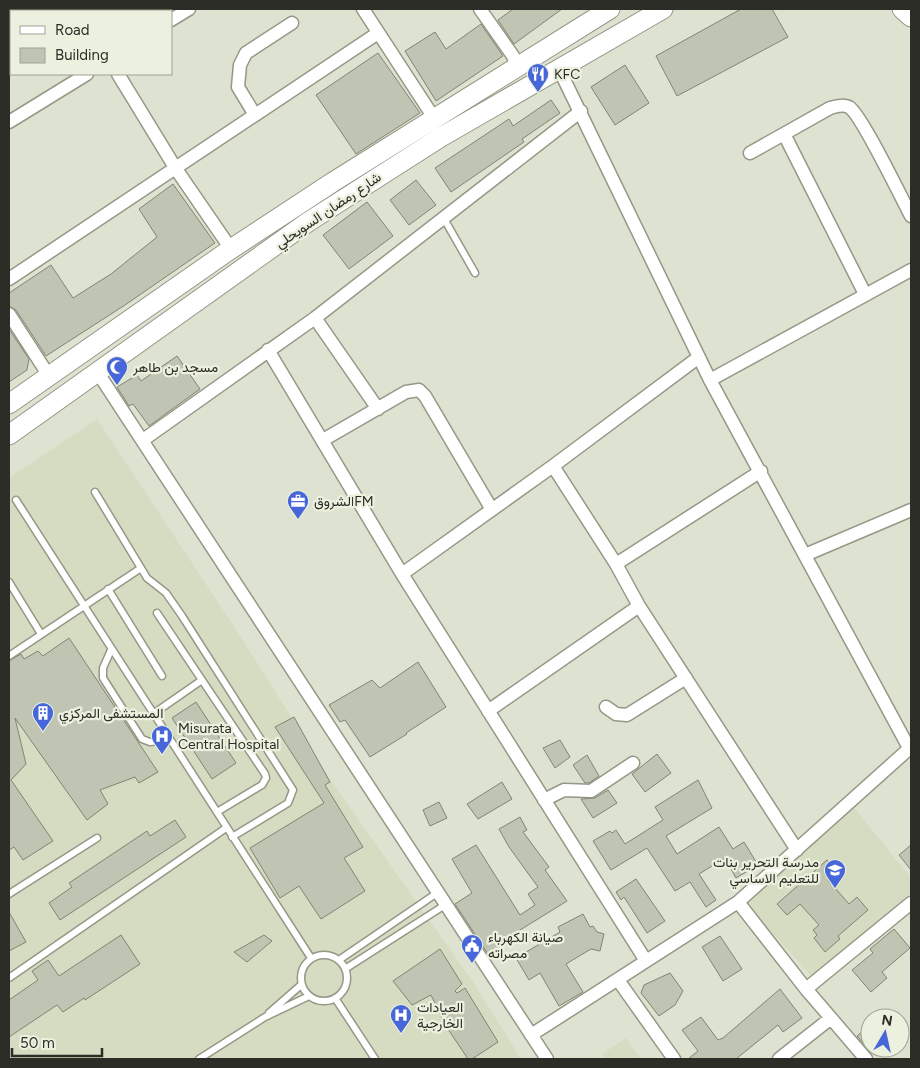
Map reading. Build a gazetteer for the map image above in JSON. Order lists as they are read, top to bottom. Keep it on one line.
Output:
{"streets":{"main road":["شارع رمضان السويحلي"]},"places":{"restaurant":["KFC"],"mosque":["مسجد بن طاهر"],"office":["الشروقFM"],"building":["المستشفى المركزي"],"hospital":["Misurata Central Hospital","العيادات الخارجية"],"school or university":["مدرسة التحرير بنات للتعليم الاساسي"],"public building":["صيانة الكهرباء مصراته"]},"legend":["Road","Building"],"scale_bar":"50 m","north":"top"}
